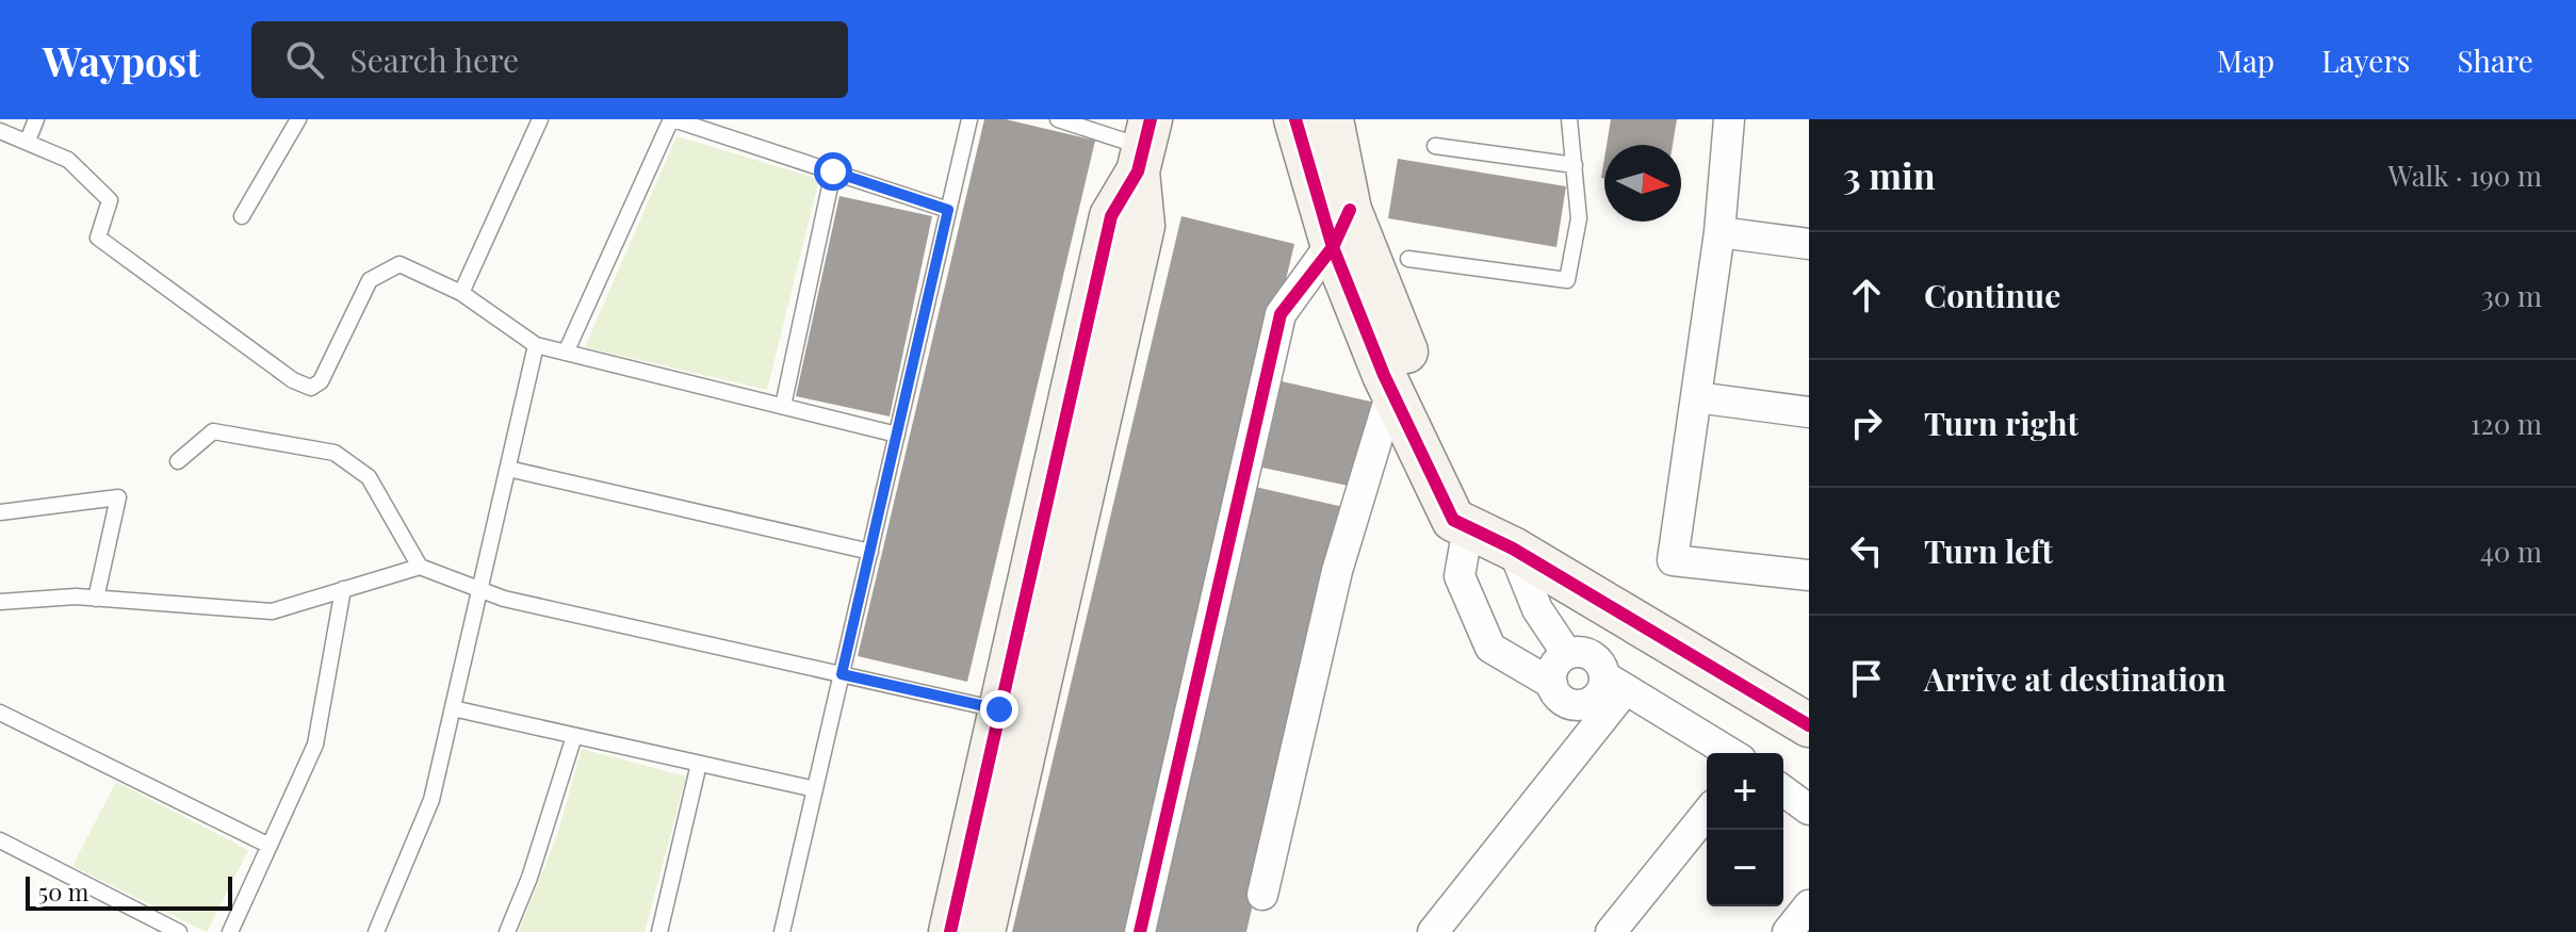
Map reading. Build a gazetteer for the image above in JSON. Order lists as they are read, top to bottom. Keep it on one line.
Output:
{"scale_bar":"50 m","north":"right","page":{"header":"Waypost","search":"Search here","nav":["Map","Layers","Share"],"heading":["3 min","Walk · 190 m"],"list":[["Continue","30 m"],["Turn right","120 m"],["Turn left","40 m"],"Arrive at destination"],"map_buttons":["+","−"],"scale":"50 m"}}
